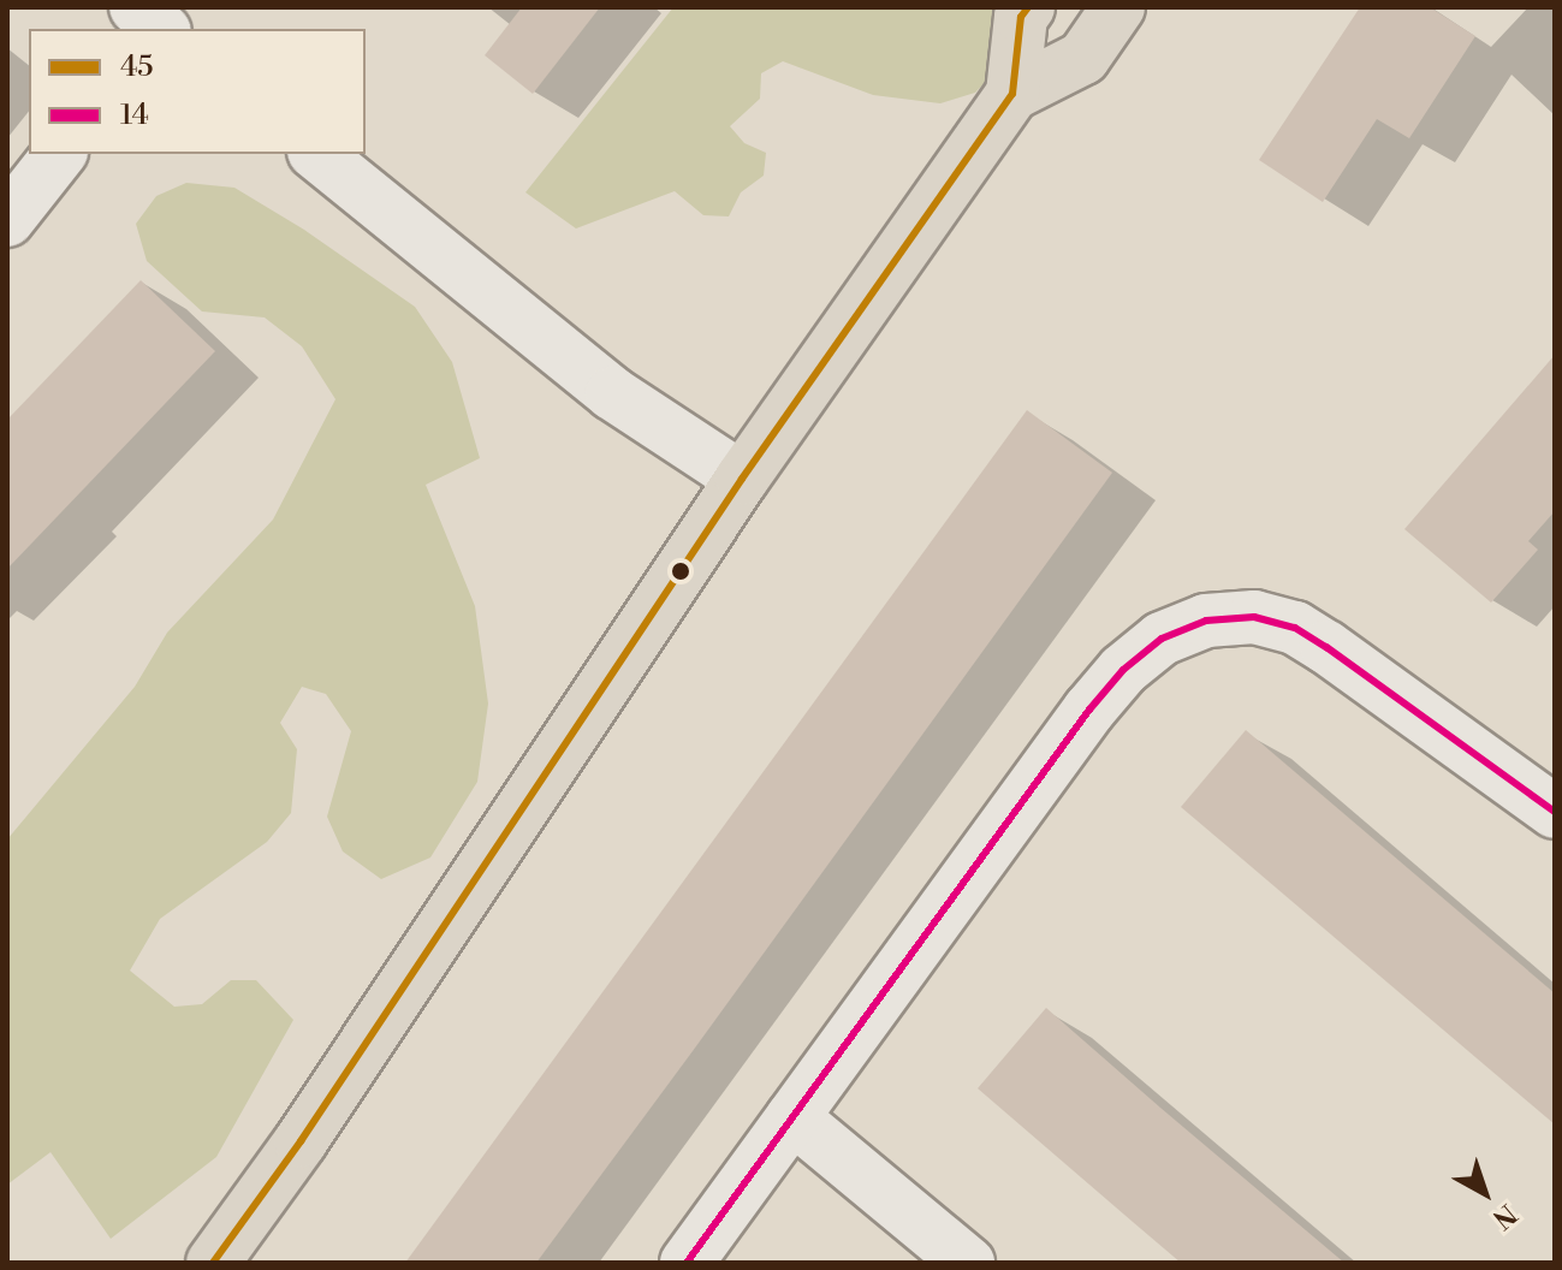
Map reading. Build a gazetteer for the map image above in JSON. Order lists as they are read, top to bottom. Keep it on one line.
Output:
{"lines":["transit line 45","transit line 14"],"legend":["45","14"],"north":"bottom right"}
